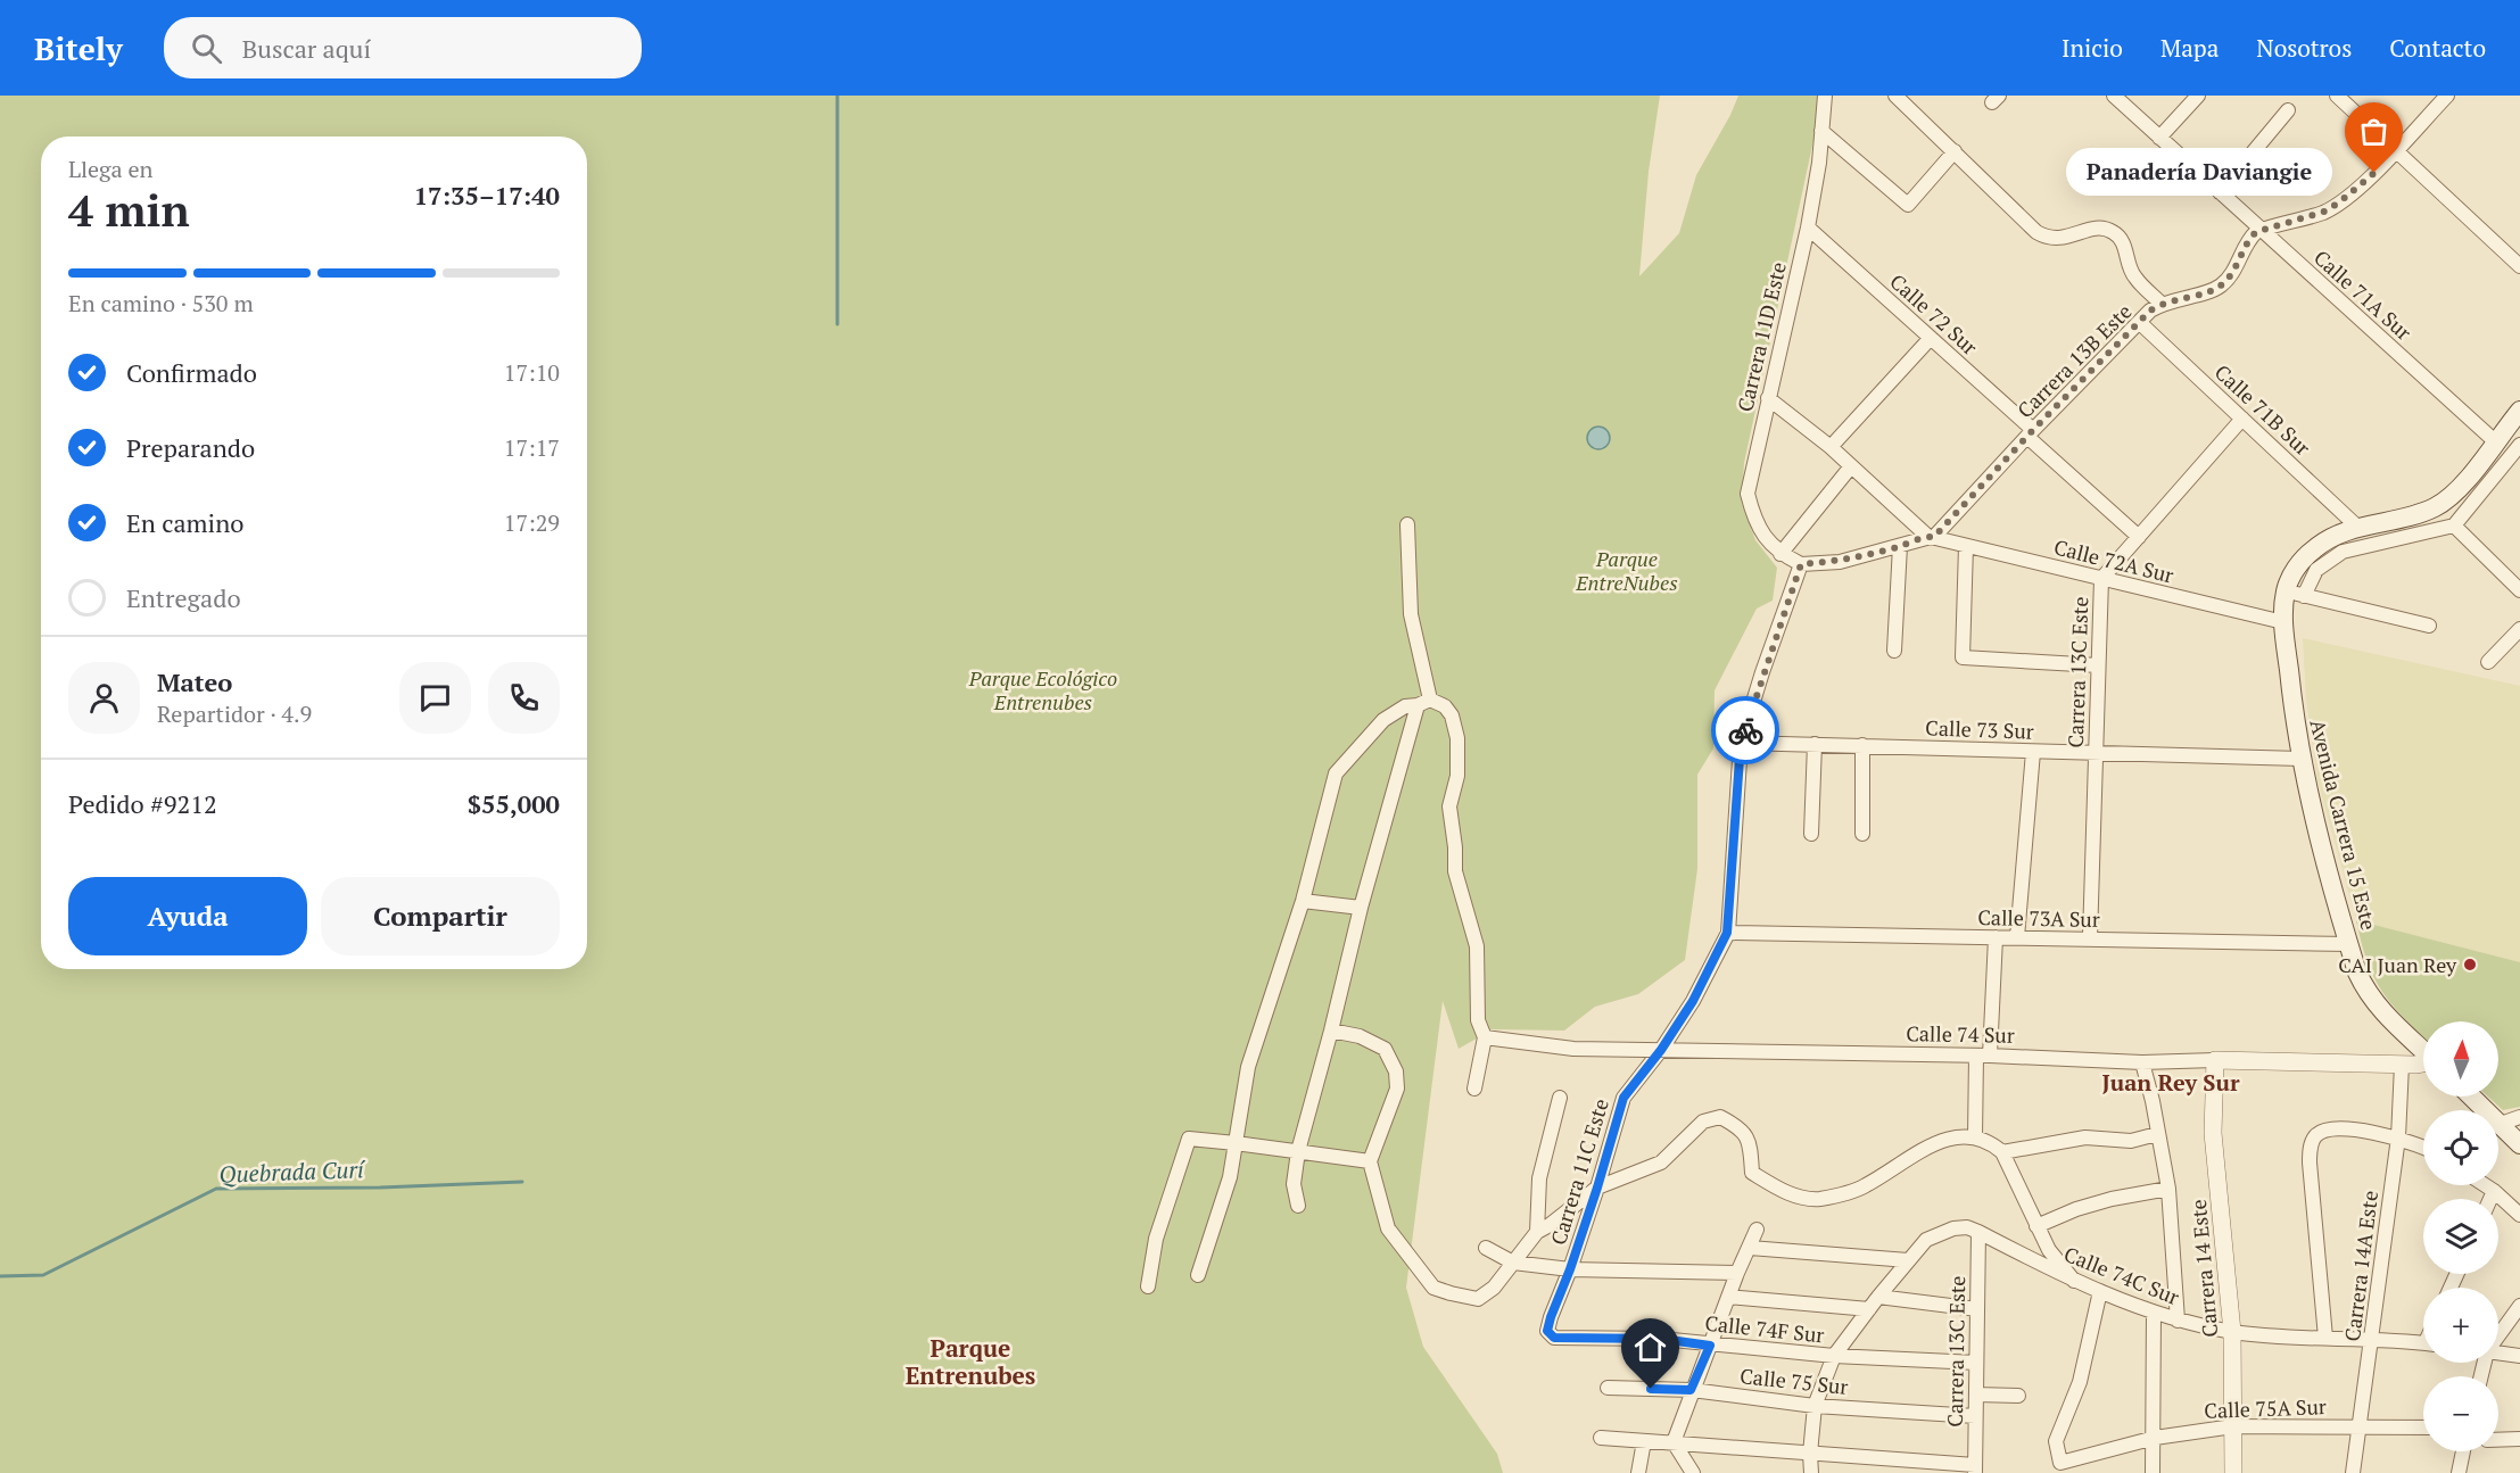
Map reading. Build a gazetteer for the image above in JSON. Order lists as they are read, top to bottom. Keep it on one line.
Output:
{"streets":{"main road":["Avenida Carrera 15 Este"],"street":["Calle 71A Sur","Calle 72 Sur","Carrera 11D Este","Carrera 13B Este","Calle 71B Sur","Calle 72A Sur","Carrera 13C Este","Calle 73 Sur","Calle 73A Sur","Calle 74 Sur","Carrera 11C Este","Carrera 14A Este","Carrera 14 Este","Calle 74C Sur","Calle 74F Sur","Calle 75 Sur","Calle 75A Sur"]},"crossings":[["Calle 71A Sur","Carrera 13B Este"],["Calle 71A Sur","Avenida Carrera 15 Este"],["Calle 72 Sur","Carrera 11D Este"],["Calle 72 Sur","Carrera 13B Este"],["Calle 72 Sur","Carrera 13C Este"],["Carrera 11D Este","Calle 72A Sur"],["Carrera 11D Este","Carrera 11C Este"],["Carrera 13B Este","Calle 71B Sur"],["Carrera 13B Este","Calle 72A Sur"],["Calle 71B Sur","Carrera 13C Este"],["Calle 71B Sur","Avenida Carrera 15 Este"],["Calle 72A Sur","Carrera 13C Este"],["Calle 72A Sur","Avenida Carrera 15 Este"],["Carrera 13C Este","Calle 73 Sur"],["Carrera 13C Este","Calle 73A Sur"],["Carrera 13C Este","Calle 74C Sur"],["Carrera 13C Este","Calle 74F Sur"],["Carrera 13C Este","Calle 75 Sur"],["Calle 73 Sur","Avenida Carrera 15 Este"],["Calle 73 Sur","Carrera 11C Este"],["Avenida Carrera 15 Este","Calle 73A Sur"],["Calle 73A Sur","Carrera 11C Este"],["Calle 74 Sur","Carrera 11C Este"],["Calle 74 Sur","Carrera 14A Este"],["Calle 74 Sur","Carrera 14 Este"],["Carrera 11C Este","Calle 74F Sur"],["Carrera 14A Este","Calle 74C Sur"],["Carrera 14A Este","Calle 75A Sur"],["Carrera 14 Este","Calle 74C Sur"],["Carrera 14 Este","Calle 75A Sur"],["Calle 74C Sur","Calle 75A Sur"]],"districts":["Juan Rey Sur","Parque Entrenubes"],"water":["Quebrada Curí"],"parks":["Parque EntreNubes","Parque Ecológico Entrenubes"],"places":["Panadería Daviangie","CAI Juan Rey"],"north":"top","page":{"header":"Bitely","search":"Buscar aquí","nav":["Inicio","Mapa","Nosotros","Contacto"],"heading":["4 min","Llega en","17:35–17:40"],"panel":["Mateo","Repartidor · 4.9","Pedido #9212","$55,000"],"bubble":"Panadería Daviangie","bar":"En camino · 530 m","list":[["Confirmado","17:10"],["Preparando","17:17"],["En camino","17:29"],"Entregado"],"buttons":["Ayuda","Compartir"],"map_buttons":["+","−"]}}
